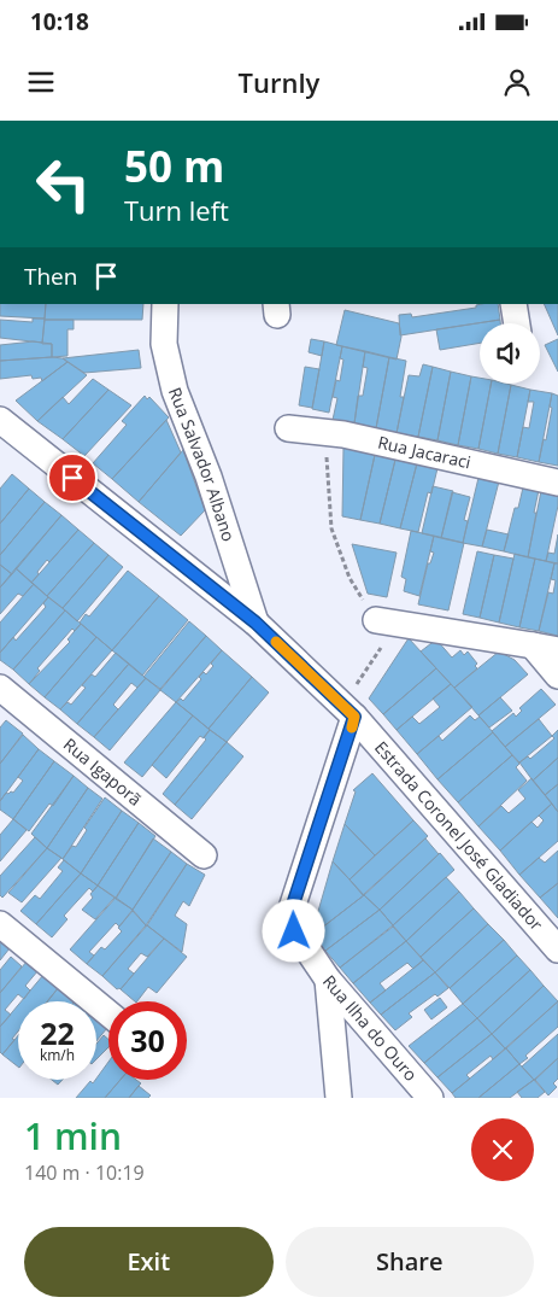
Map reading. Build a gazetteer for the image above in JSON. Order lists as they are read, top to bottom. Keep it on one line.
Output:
{"streets":{"street":["Rua Jacaraci","Rua Salvador Albano","Rua Igaporã","Estrada Coronel José Gladiador","Rua Ilha do Ouro"]},"crossings":[["Rua Salvador Albano","Estrada Coronel José Gladiador"],["Estrada Coronel José Gladiador","Rua Ilha do Ouro"]],"page":{"status":"10:18","header":"Turnly","turn":["50 m","Turn left"],"then":"Then","speed":"22 km/h","limit":"30","heading":["1 min","140 m · 10:19"],"buttons":["Exit","Share"]}}
